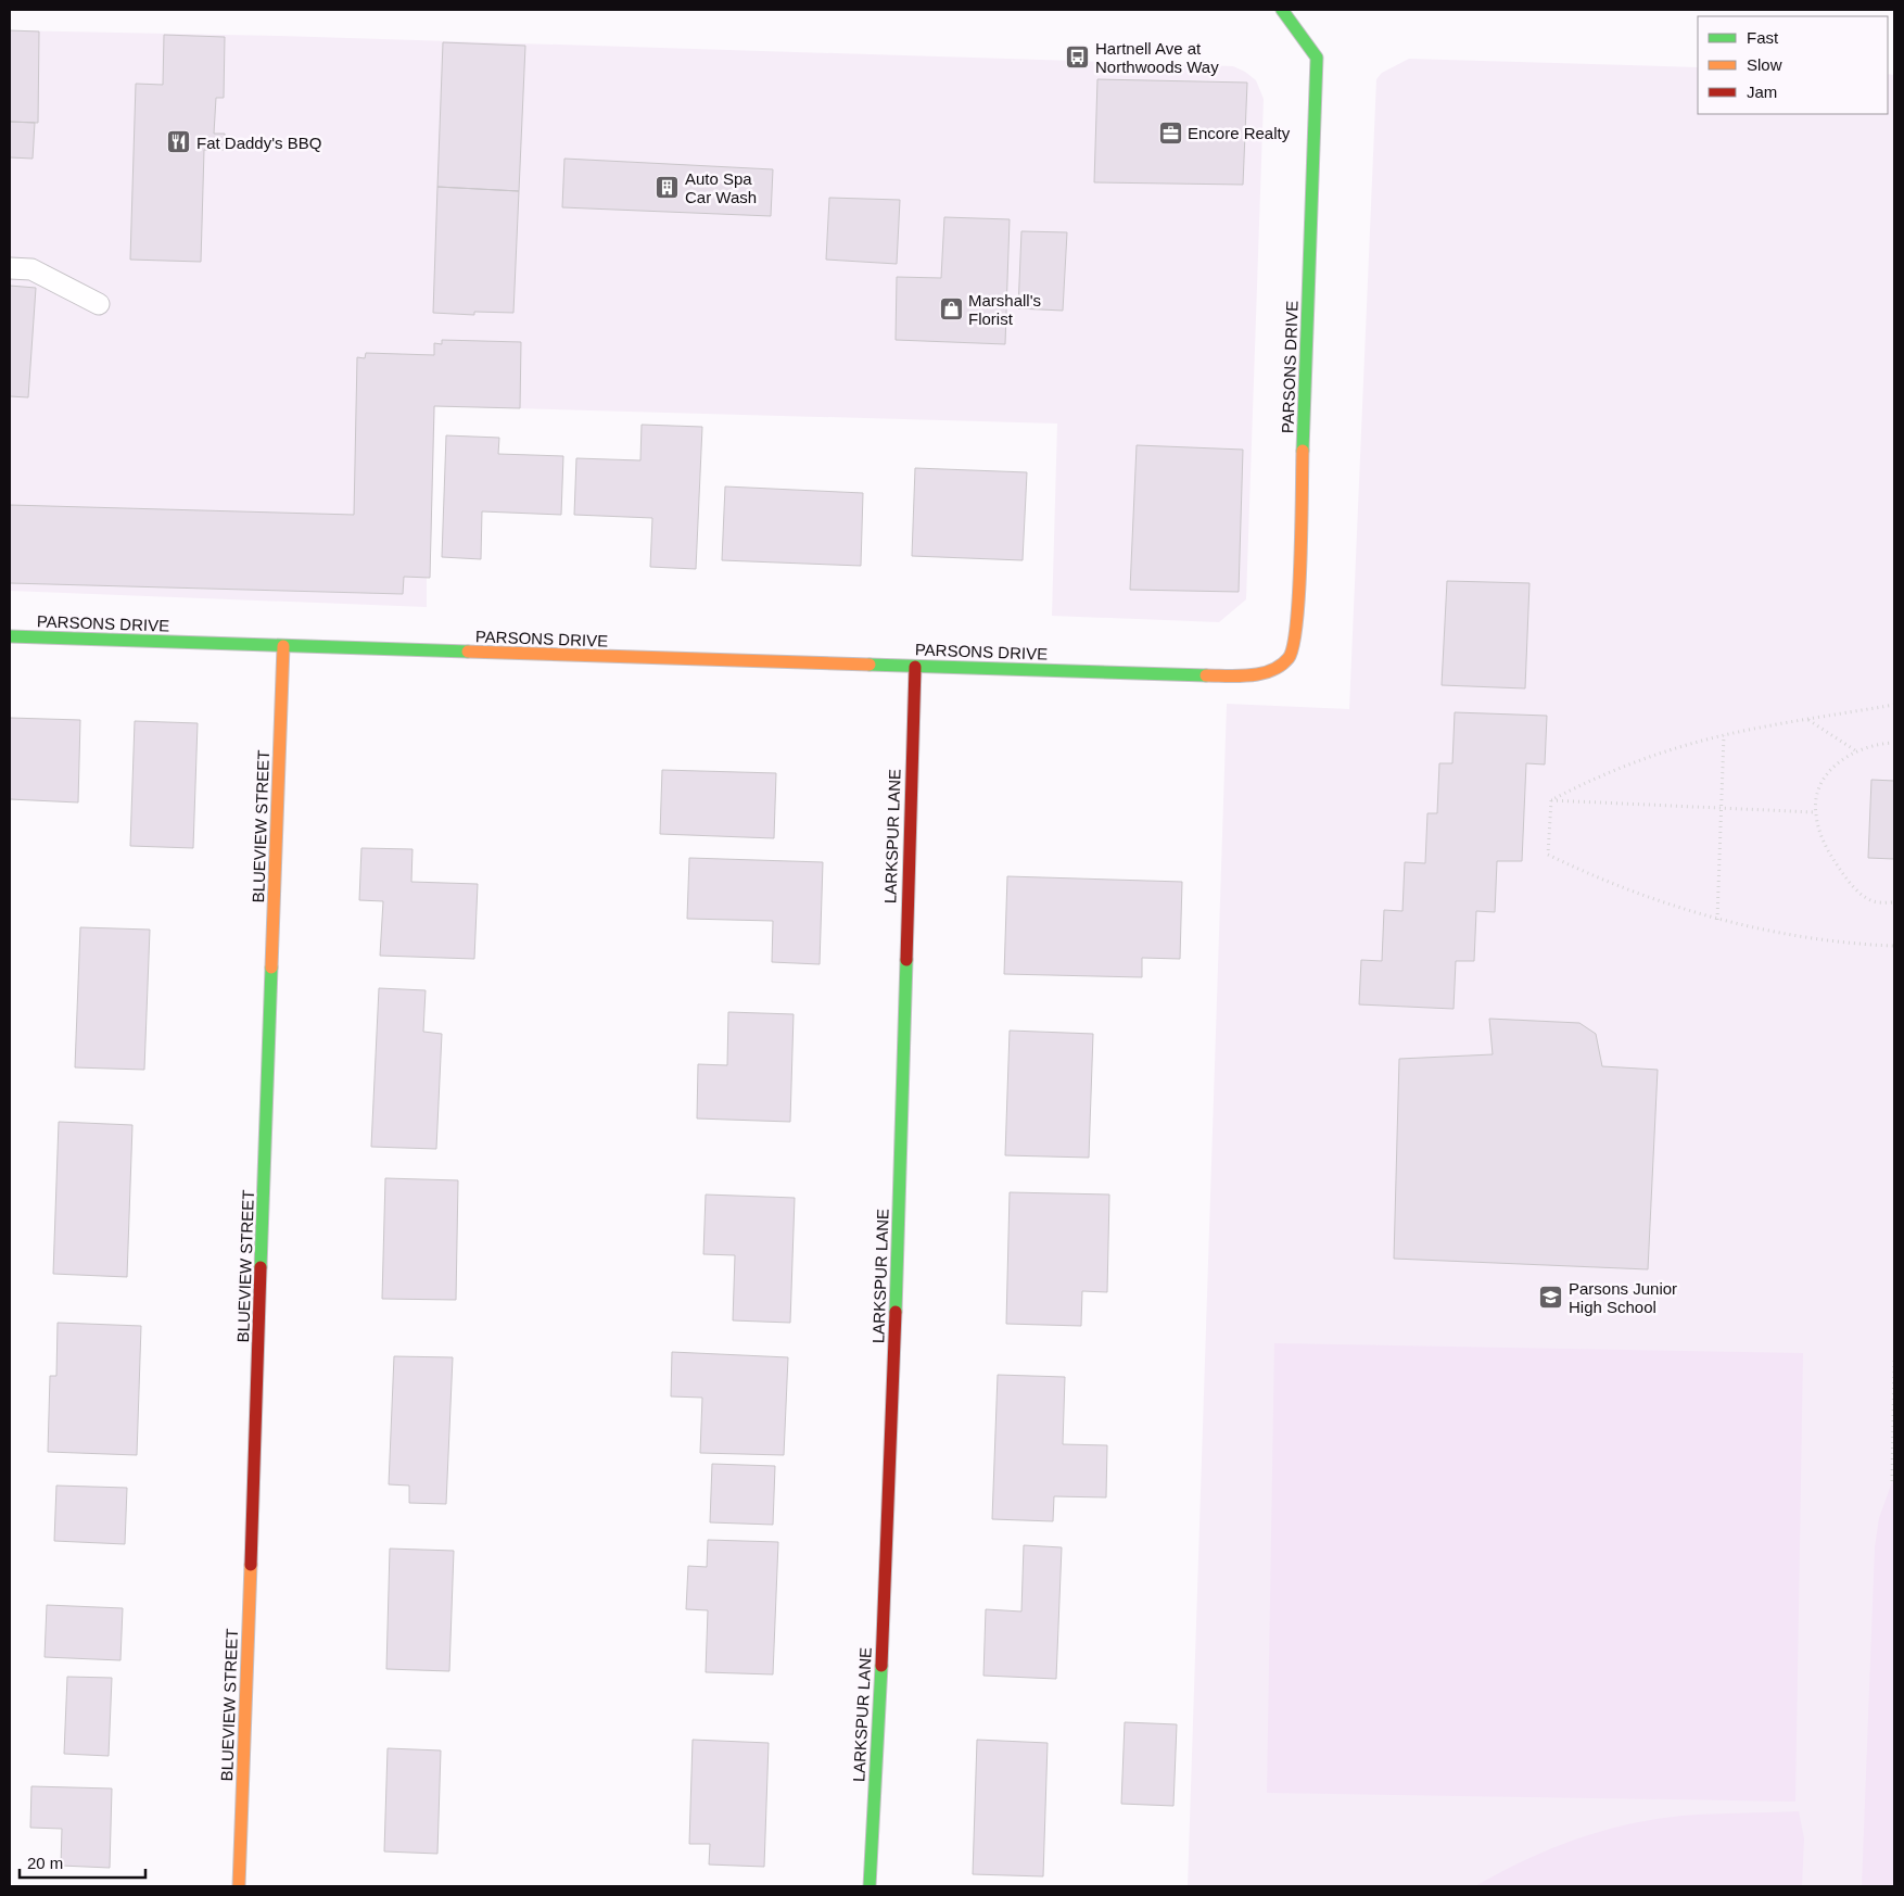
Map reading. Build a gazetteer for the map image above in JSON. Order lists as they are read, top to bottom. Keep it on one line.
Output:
{"streets":{"street":["PARSONS DRIVE","BLUEVIEW STREET","LARKSPUR LANE"]},"crossings":[["PARSONS DRIVE","BLUEVIEW STREET"],["PARSONS DRIVE","LARKSPUR LANE"]],"places":{"bus stop":["Hartnell Ave at Northwoods Way"],"office":["Encore Realty"],"restaurant":["Fat Daddy's BBQ"],"building":["Auto Spa Car Wash"],"shop":["Marshall's Florist"],"school or university":["Parsons Junior High School"]},"legend":["Fast","Slow","Jam"],"scale_bar":"20 m"}
